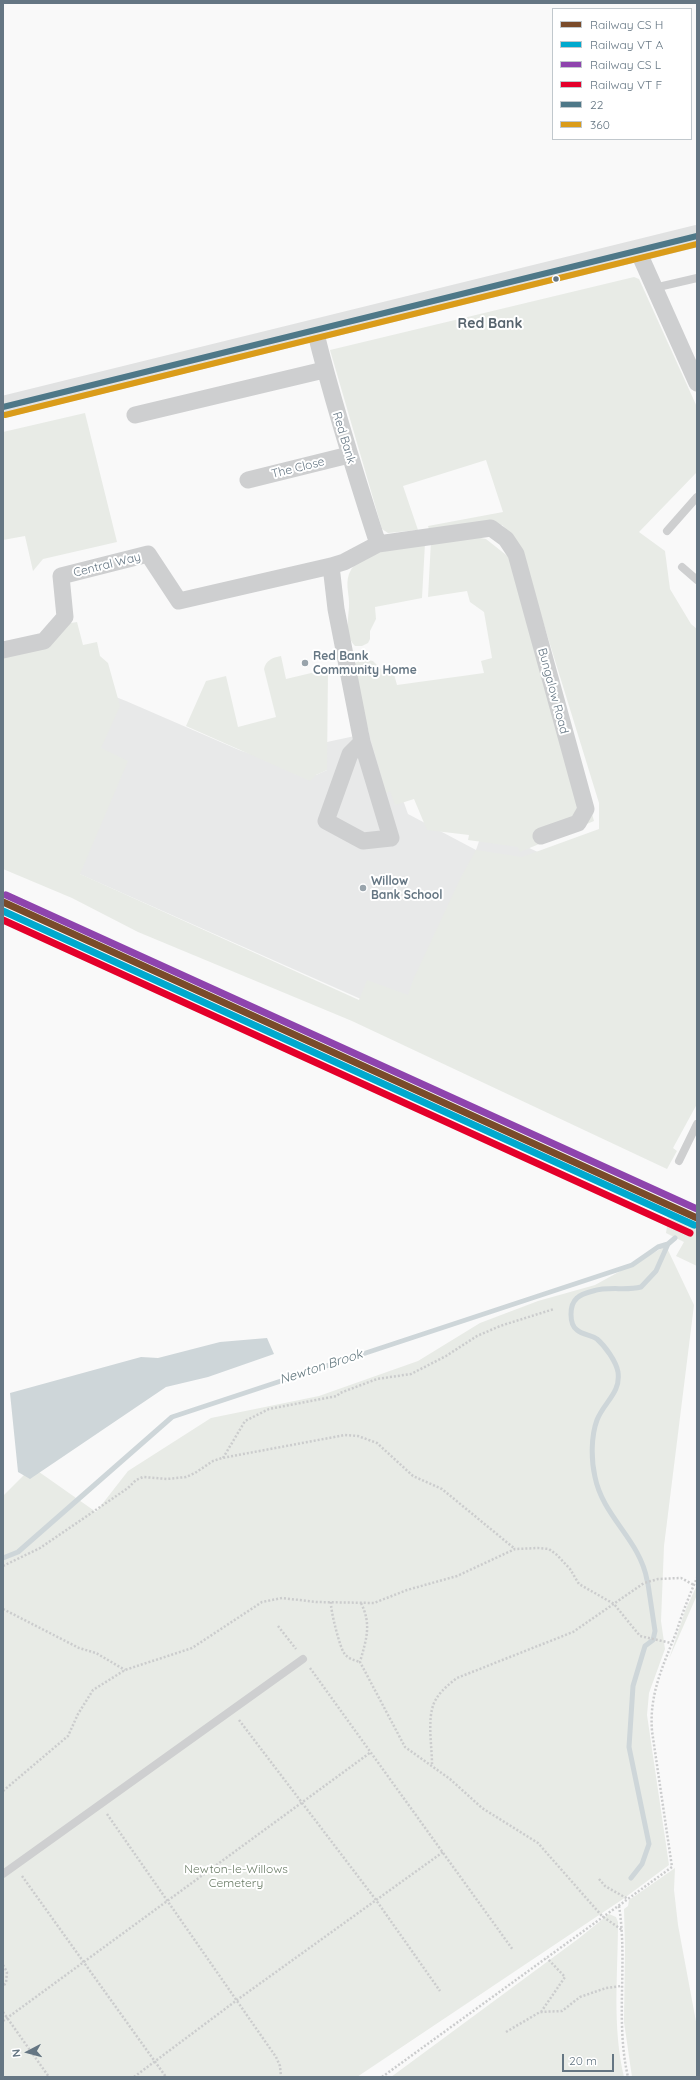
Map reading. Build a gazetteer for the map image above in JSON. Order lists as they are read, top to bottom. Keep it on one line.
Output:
{"streets":{"street":["Red Bank","The Close","Central Way","Bungalow Road"]},"crossings":[["Red Bank","The Close"],["Red Bank","Central Way"],["Central Way","Bungalow Road"]],"districts":["Red Bank"],"water":["Newton Brook"],"parks":["Newton-le-Willows Cemetery"],"places":["Red Bank Community Home","Willow Bank School"],"lines":["transit line 22","transit line 360"],"legend":["Railway CS H","Railway VT A","Railway CS L","Railway VT F","22","360"],"scale_bar":"20 m","north":"left"}
